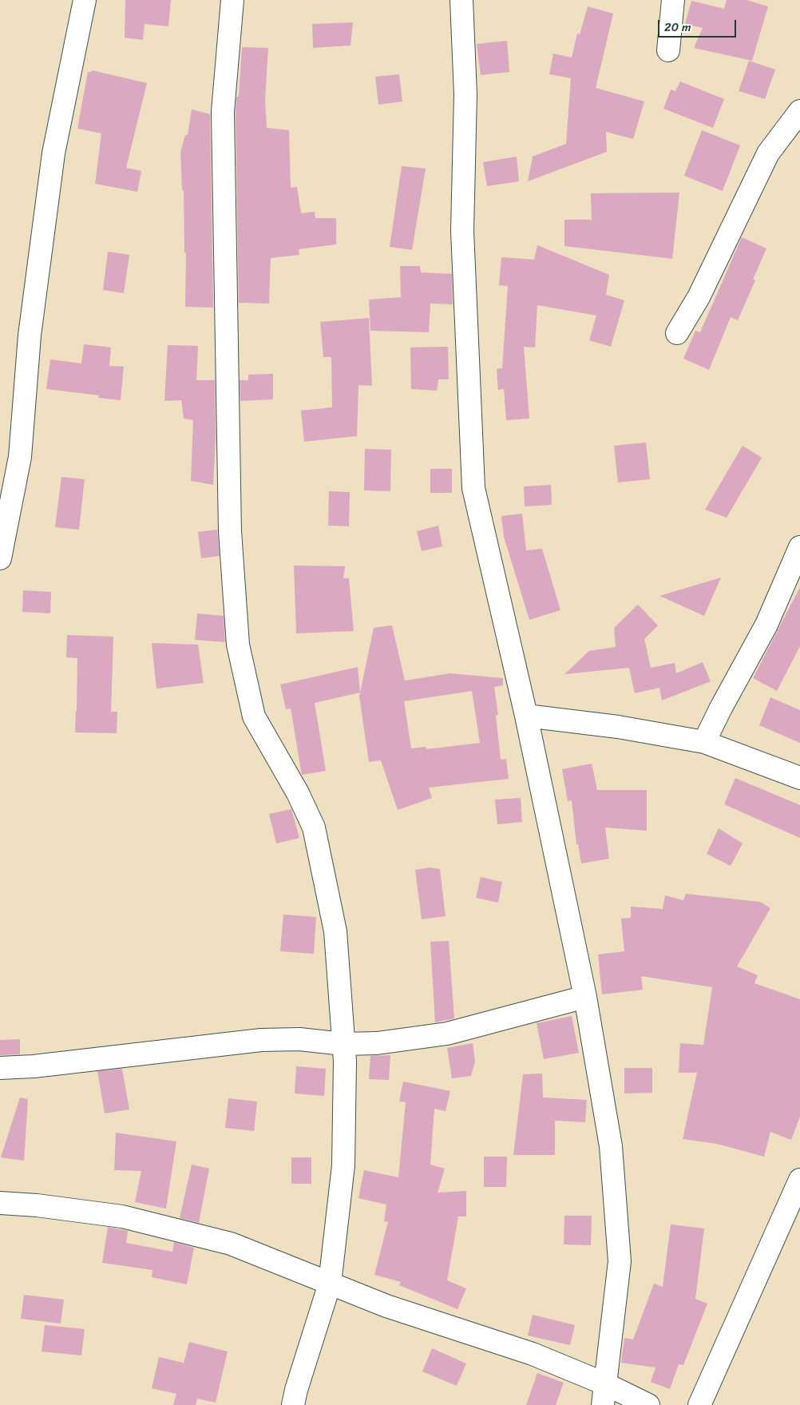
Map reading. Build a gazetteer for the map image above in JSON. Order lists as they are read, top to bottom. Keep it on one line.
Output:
{"scale_bar":"20 m"}
